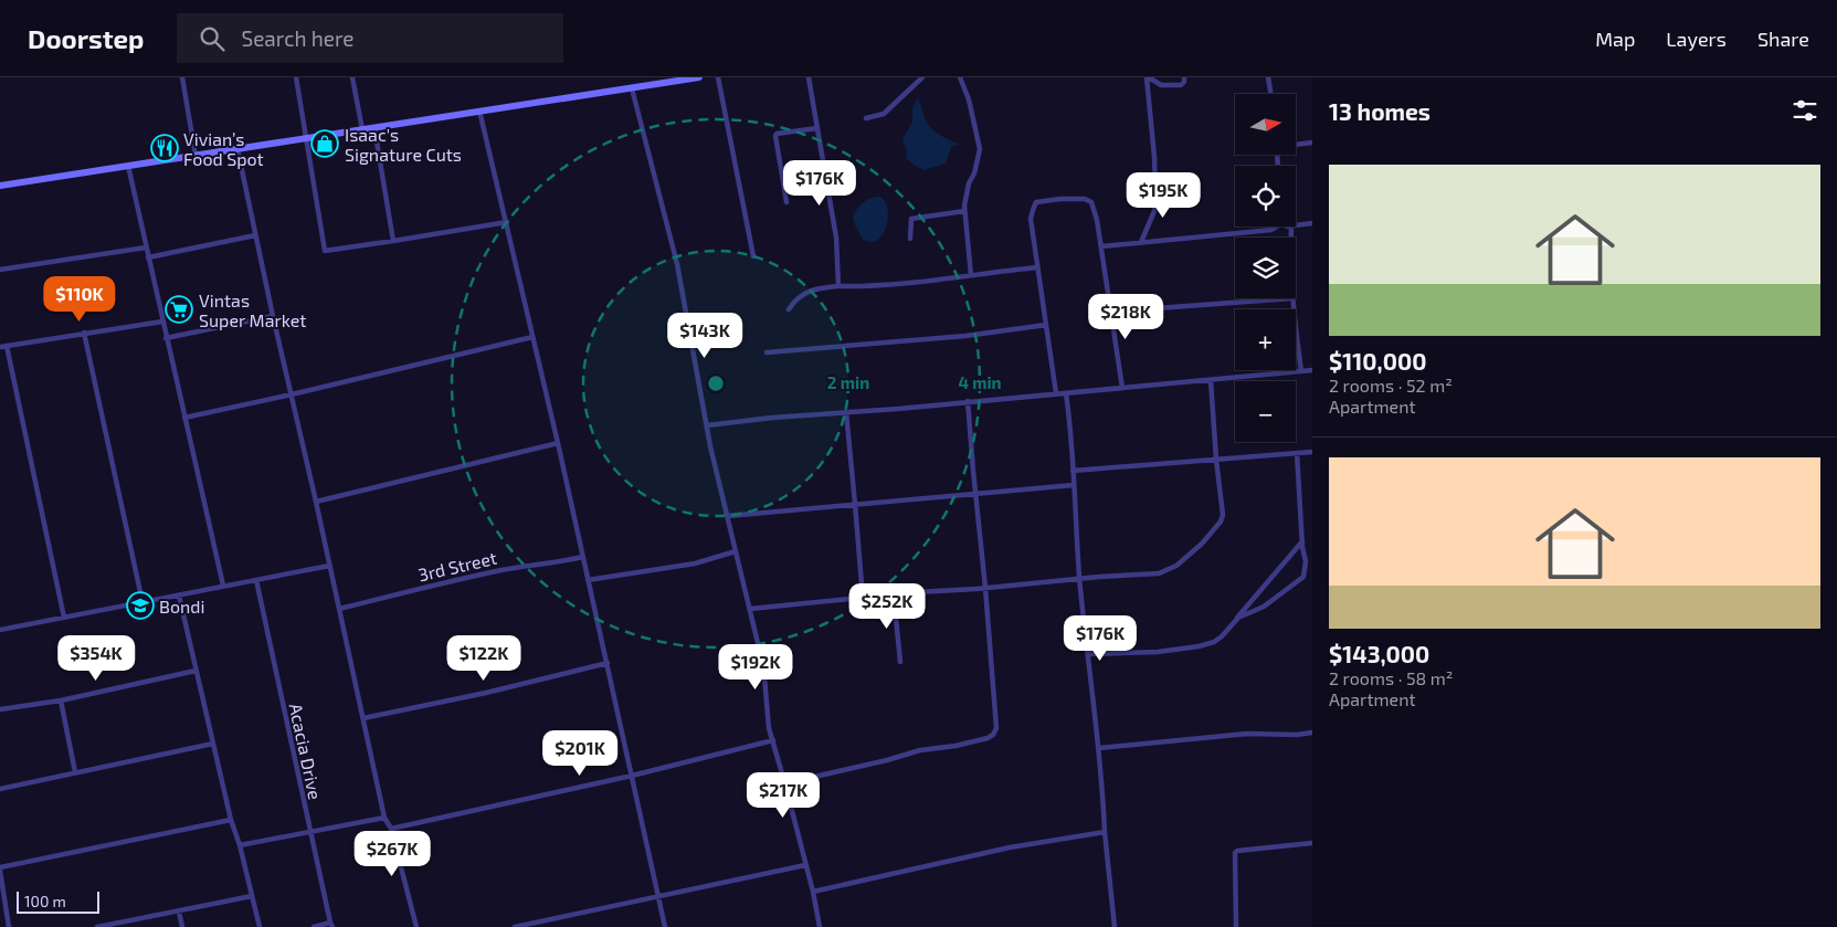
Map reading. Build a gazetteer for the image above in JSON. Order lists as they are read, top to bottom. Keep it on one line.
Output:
{"streets":{"street":["3rd Street","Acacia Drive"]},"places":{"shop":["Isaac's Signature Cuts"],"restaurant":["Vivian’s Food Spot"],"supermarket":["Vintas Super Market"],"school or university":["Bondi"]},"scale_bar":"100 m","north":"right","page":{"header":"Doorstep","search":"Search here","nav":["Map","Layers","Share"],"heading":"13 homes","map_buttons":["+","−"],"list":[{"name":"$110,000","note":"2 rooms · 52 m² · Apartment"},{"name":"$143,000","note":"2 rooms · 58 m² · Apartment"}],"price":["$176K","$195K","$110K","$218K","$143K","$252K","$176K","$354K","$122K","$192K","$201K","$217K","$267K"],"scale":"100 m"},"rings":["2 min","4 min"]}
